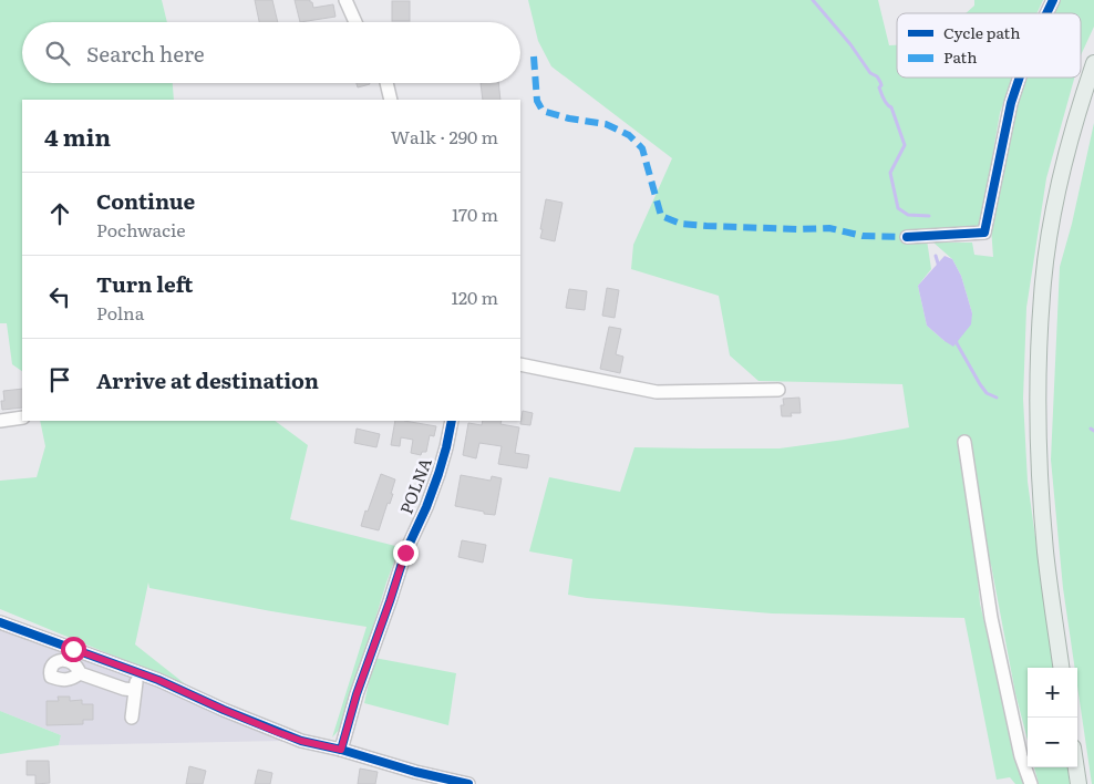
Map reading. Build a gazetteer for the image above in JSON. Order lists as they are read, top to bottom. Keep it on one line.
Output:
{"streets":{"street":["POLNA"]},"legend":["Cycle path","Path"],"page":{"search":"Search here","heading":["4 min","Walk · 290 m"],"list":[["Continue","Pochwacie","170 m"],["Turn left","Polna","120 m"],"Arrive at destination"],"map_buttons":["+","−"]}}
